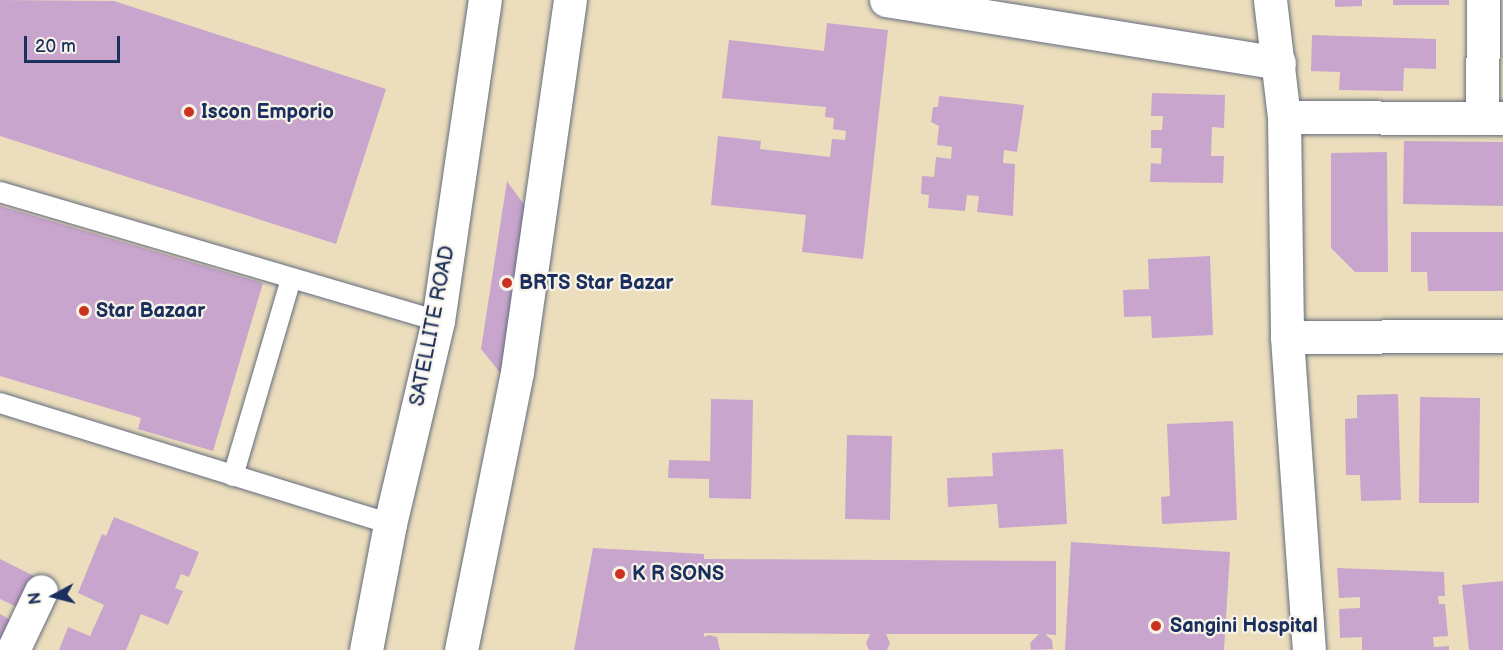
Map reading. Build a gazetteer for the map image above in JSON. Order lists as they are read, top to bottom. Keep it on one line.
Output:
{"streets":{"street":["SATELLITE ROAD"]},"places":["Iscon Emporio","BRTS Star Bazar","Star Bazaar","K R SONS","Sangini Hospital"],"scale_bar":"20 m","north":"left"}
